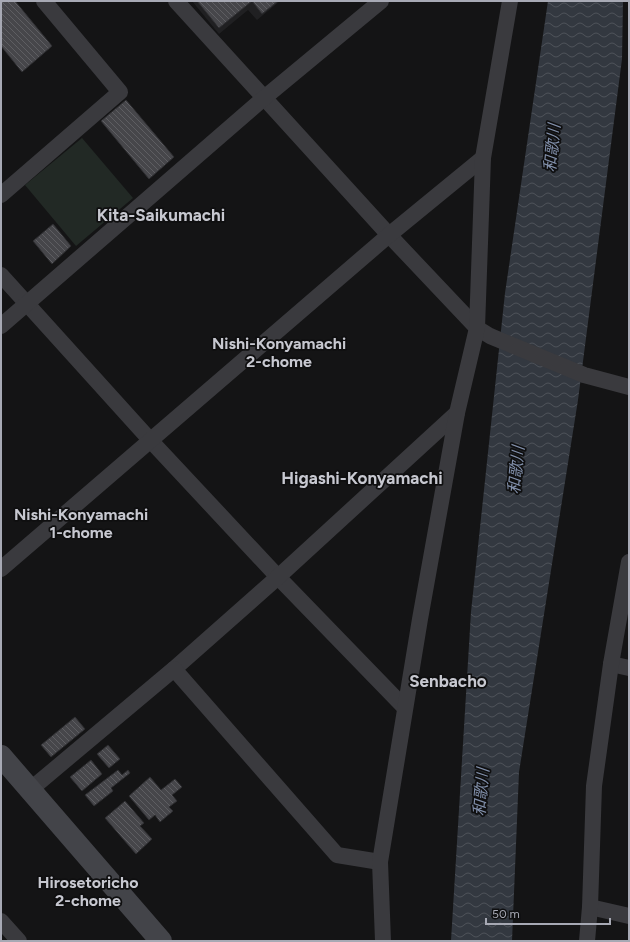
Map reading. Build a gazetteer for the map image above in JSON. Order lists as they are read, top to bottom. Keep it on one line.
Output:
{"districts":["Kita-Saikumachi","Nishi-Konyamachi 2-chome","Higashi-Konyamachi","Nishi-Konyamachi 1-chome","Senbacho","Hirosetoricho 2-chome"],"water":["和歌川"],"scale_bar":"50 m"}
